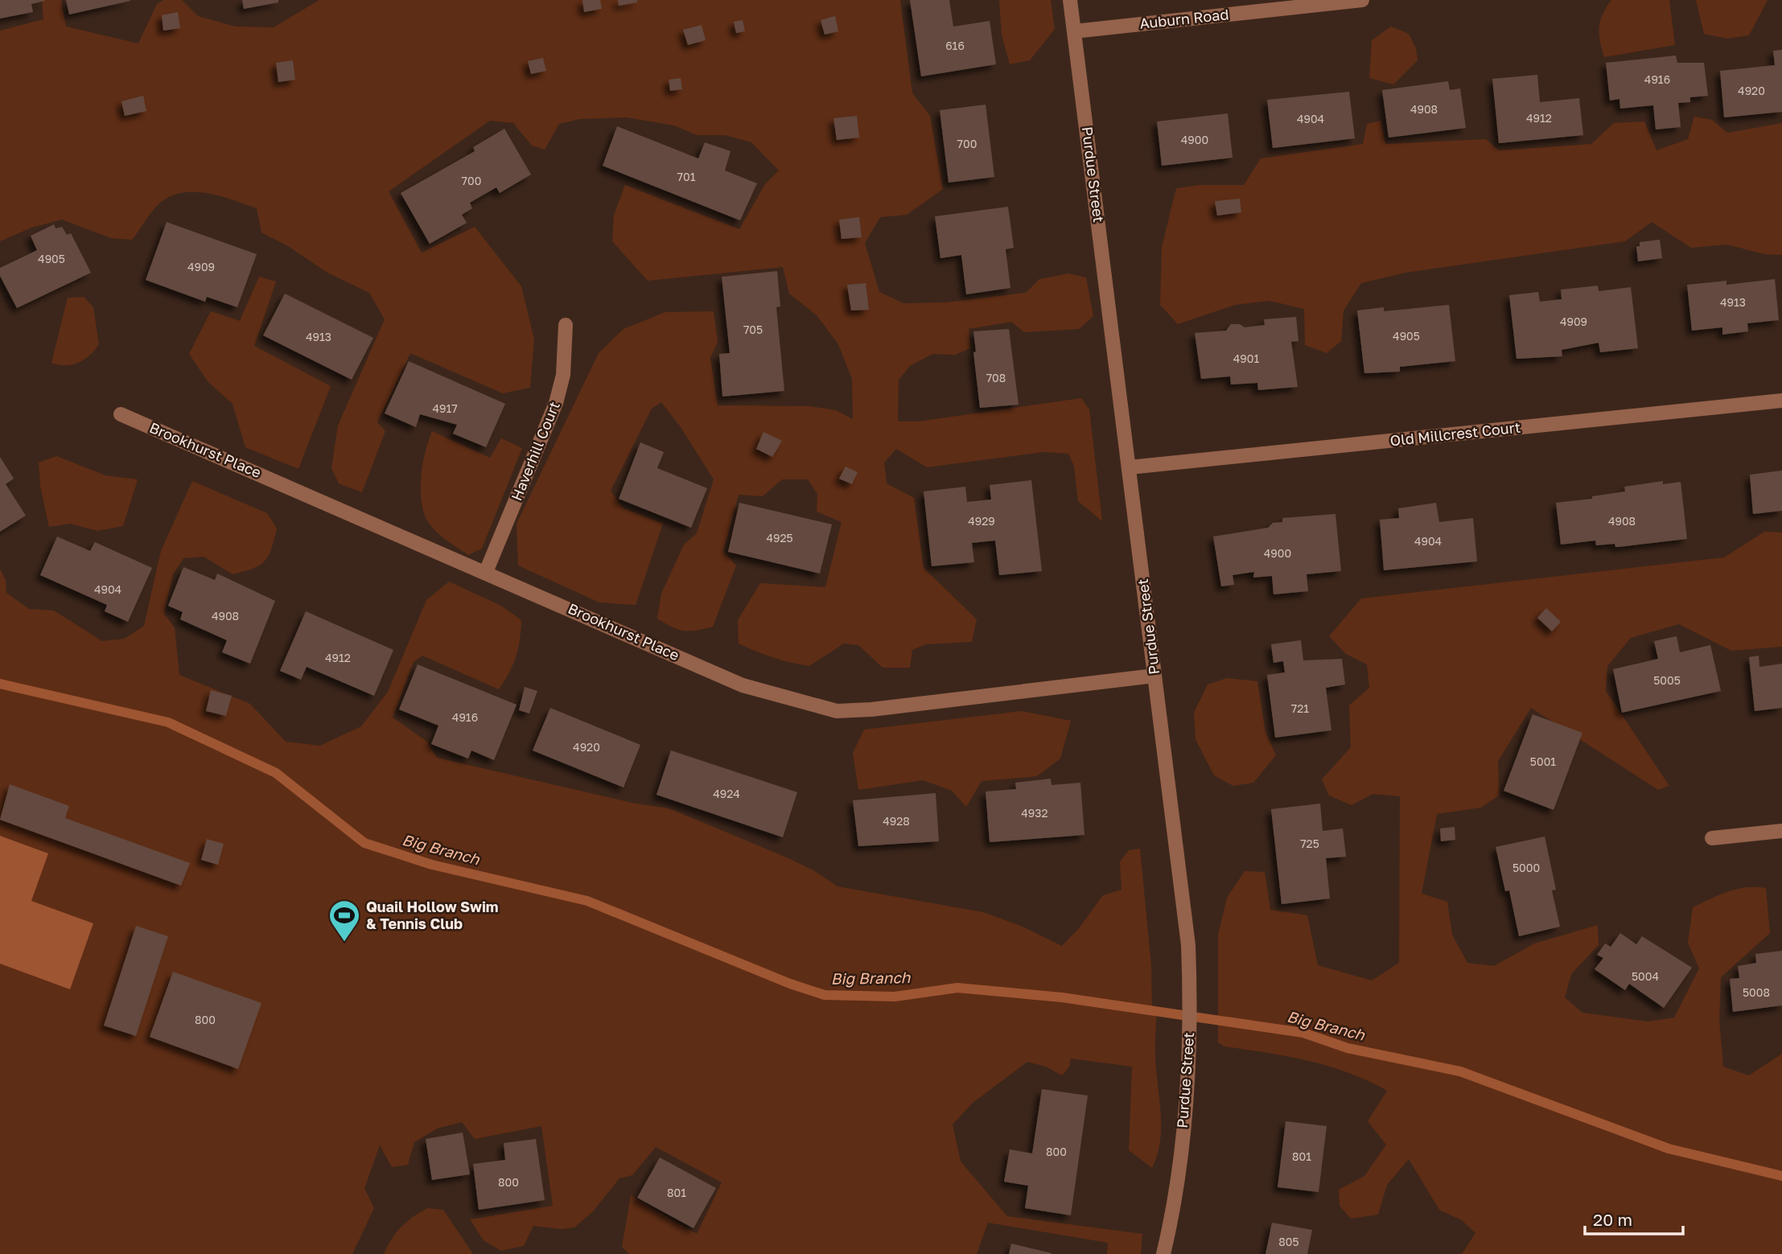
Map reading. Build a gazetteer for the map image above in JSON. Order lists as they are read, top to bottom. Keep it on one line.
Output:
{"streets":{"street":["Auburn Road","Purdue Street","Old Millcrest Court","Brookhurst Place","Haverhill Court"]},"crossings":[["Auburn Road","Purdue Street"],["Purdue Street","Old Millcrest Court"],["Purdue Street","Brookhurst Place"],["Brookhurst Place","Haverhill Court"]],"water":["Big Branch"],"places":{"sports":["Quail Hollow Swim & Tennis Club"]},"house_numbers":["616","4916","4920","4908","4912","4904","4900","700","701","700","4905","4909","4913","4909","705","4905","4913","4901","708","4917","4929","4908","4925","4904","4900","4904","4908","4912","5005","721","4916","4920","5001","4924","4932","4928","725","5000","5004","5008","800","800","801","800","801","805"],"scale_bar":"20 m"}
